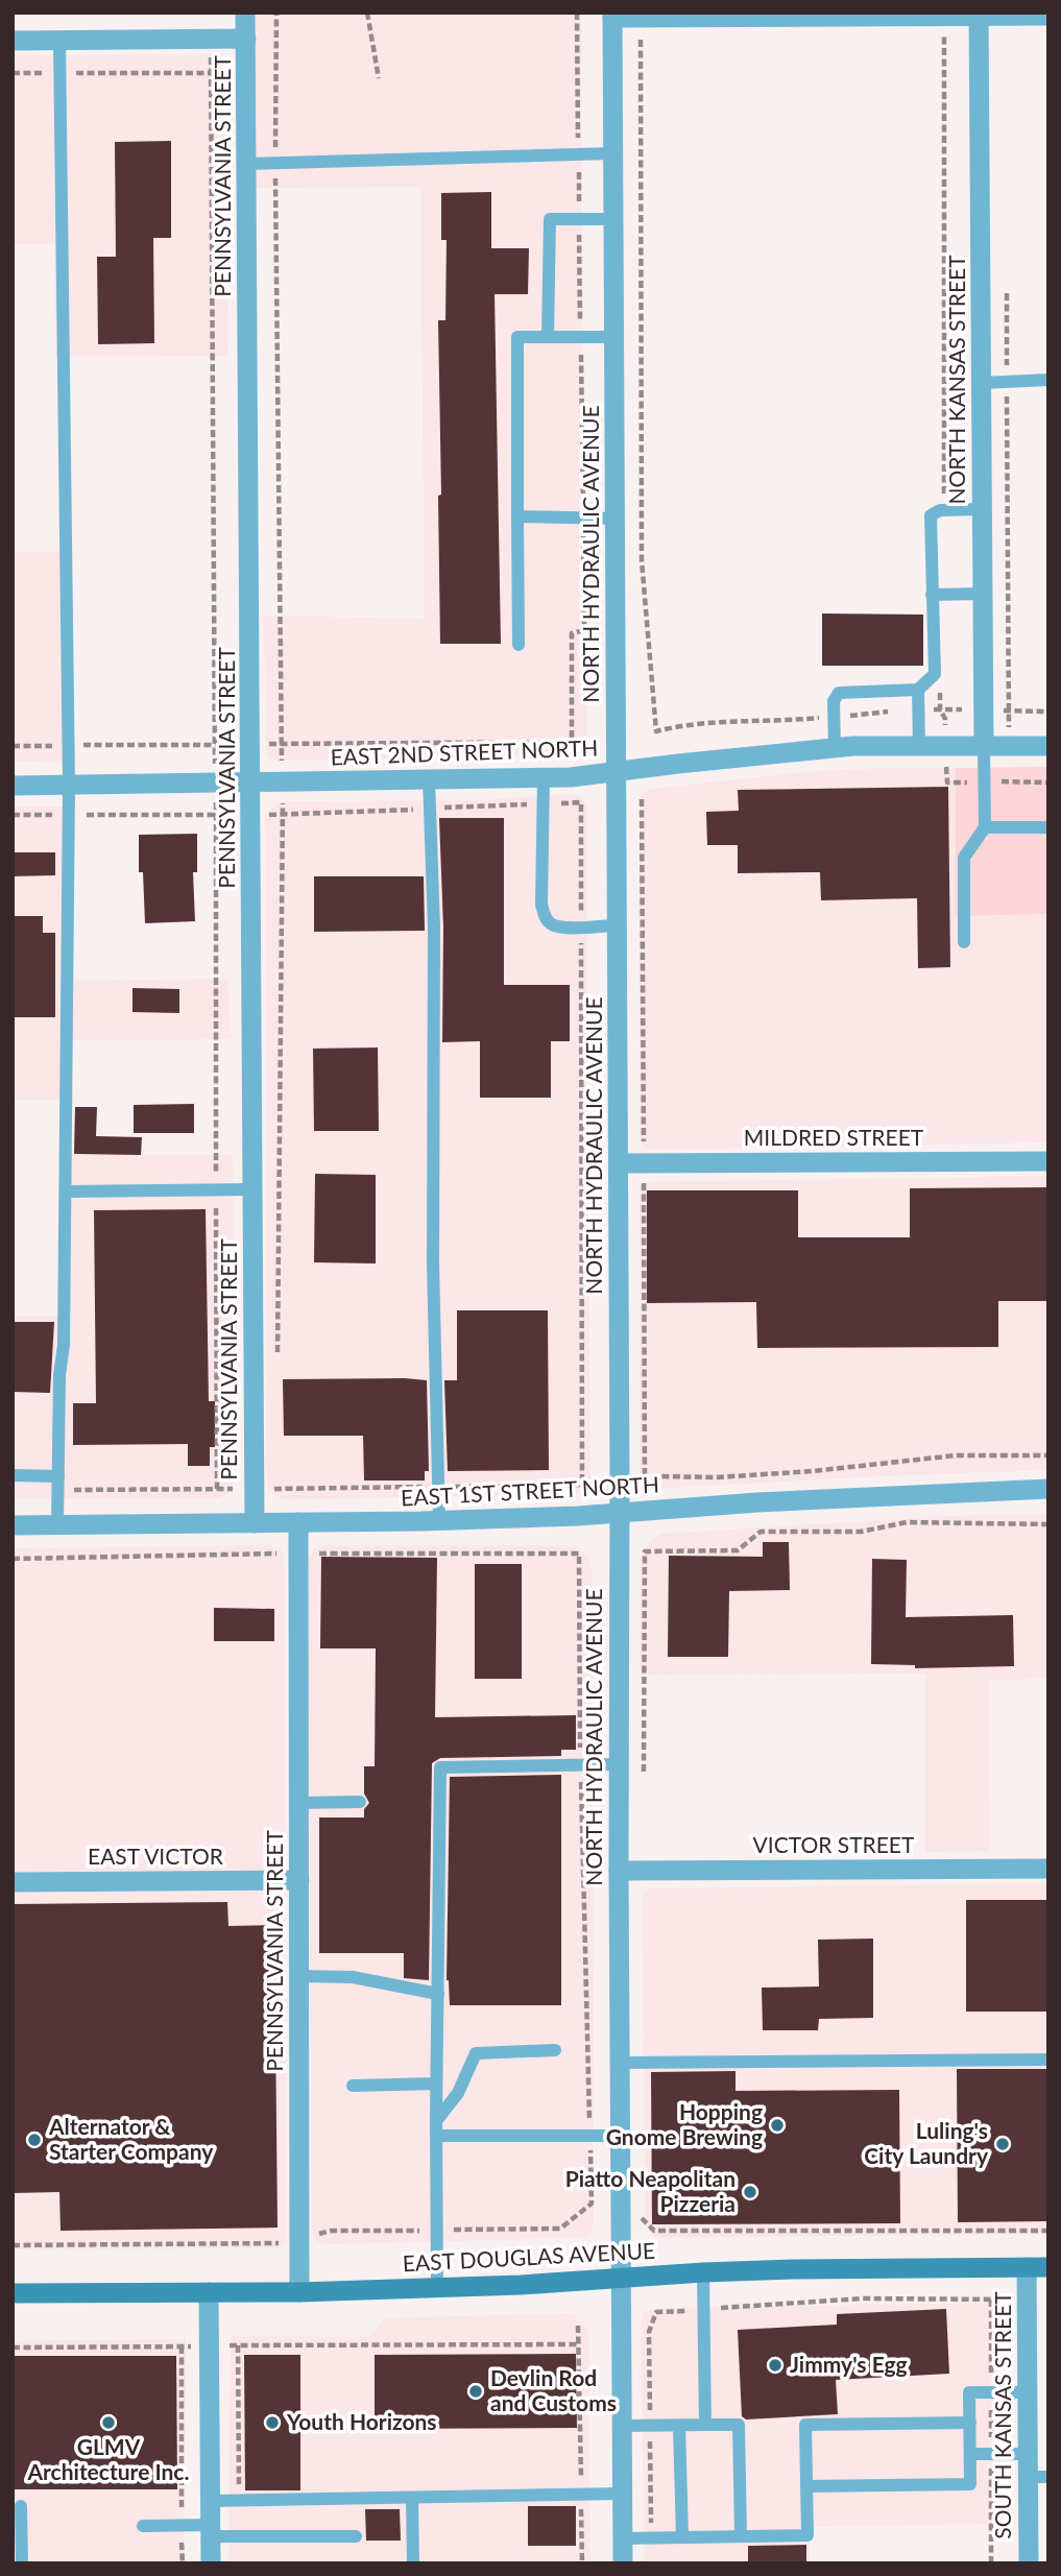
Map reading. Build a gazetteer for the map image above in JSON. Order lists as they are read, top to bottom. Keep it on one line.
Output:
{"streets":{"main road":["EAST DOUGLAS AVENUE"],"street":["PENNSYLVANIA STREET","NORTH KANSAS STREET","NORTH HYDRAULIC AVENUE","EAST 2ND STREET NORTH","MILDRED STREET","EAST 1ST STREET NORTH","VICTOR STREET","EAST VICTOR","SOUTH KANSAS STREET"]},"crossings":[["PENNSYLVANIA STREET","EAST 2ND STREET NORTH"],["PENNSYLVANIA STREET","EAST 1ST STREET NORTH"],["PENNSYLVANIA STREET","EAST VICTOR"],["PENNSYLVANIA STREET","EAST DOUGLAS AVENUE"],["NORTH KANSAS STREET","EAST 2ND STREET NORTH"],["NORTH HYDRAULIC AVENUE","EAST 2ND STREET NORTH"],["NORTH HYDRAULIC AVENUE","MILDRED STREET"],["NORTH HYDRAULIC AVENUE","EAST 1ST STREET NORTH"],["NORTH HYDRAULIC AVENUE","VICTOR STREET"],["NORTH HYDRAULIC AVENUE","EAST DOUGLAS AVENUE"],["EAST DOUGLAS AVENUE","SOUTH KANSAS STREET"]],"places":["Hopping Gnome Brewing","Alternator & Starter Company","Luling's City Laundry","Piatto Neapolitan Pizzeria","Jimmy's Egg","Devlin Rod and Customs","GLMV Architecture Inc.","Youth Horizons"]}
